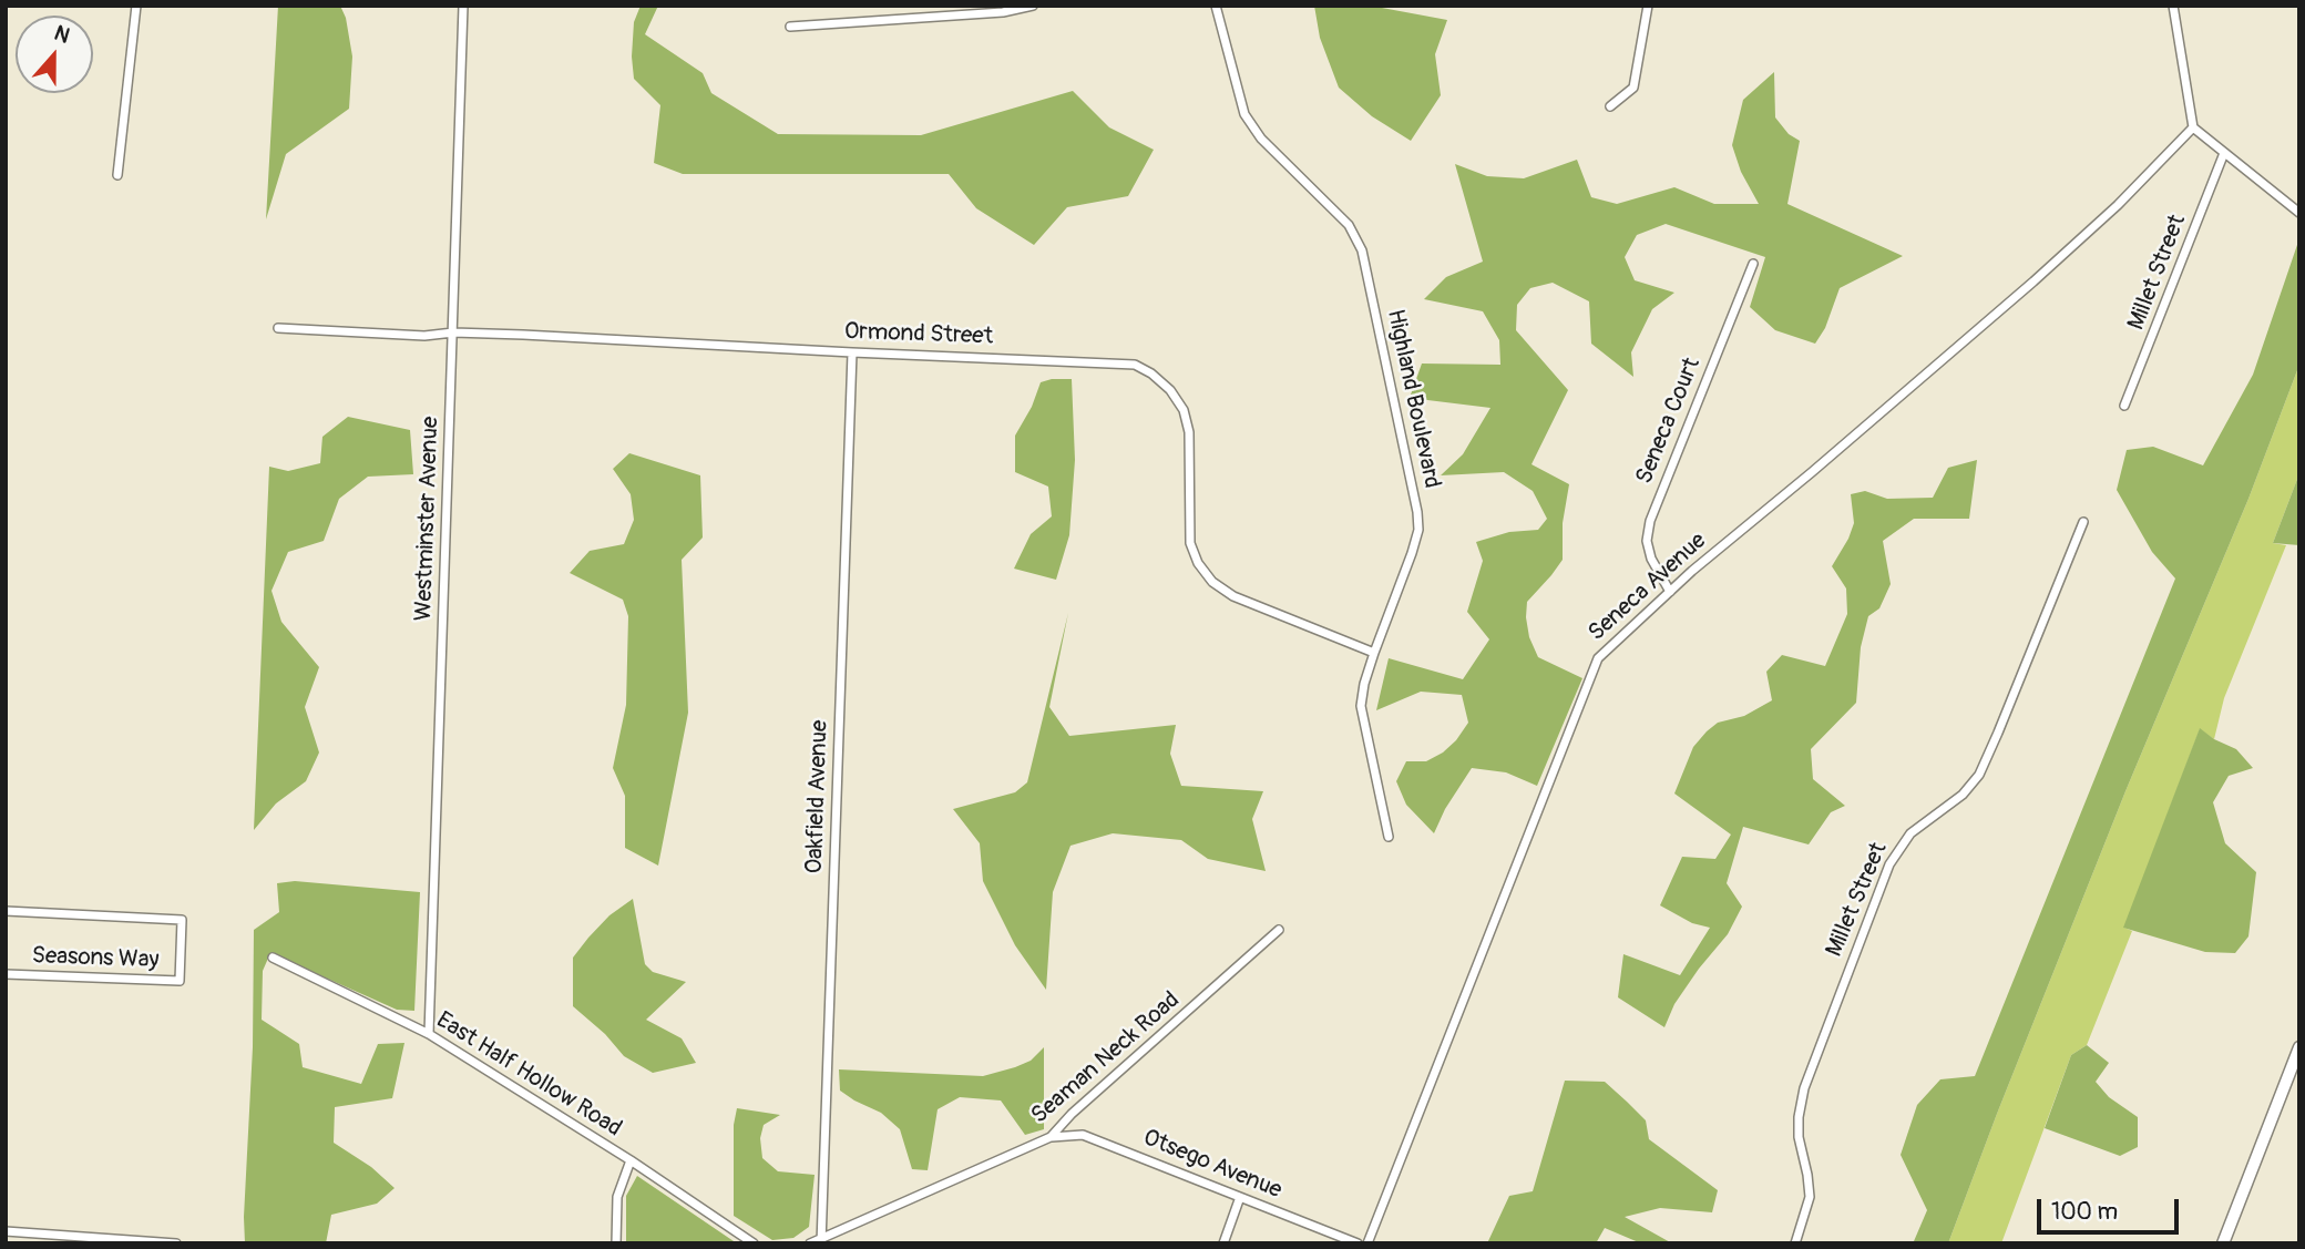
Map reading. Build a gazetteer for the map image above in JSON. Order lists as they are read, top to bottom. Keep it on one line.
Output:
{"streets":{"street":["Millet Street","Ormond Street","Highland Boulevard","Seneca Court","Westminster Avenue","Seneca Avenue","Oakfield Avenue","Seasons Way","Seaman Neck Road","East Half Hollow Road","Otsego Avenue"]},"crossings":[["Ormond Street","Highland Boulevard"],["Ormond Street","Westminster Avenue"],["Ormond Street","Oakfield Avenue"],["Seneca Court","Seneca Avenue"],["Westminster Avenue","East Half Hollow Road"],["Oakfield Avenue","Seaman Neck Road"],["Seaman Neck Road","Otsego Avenue"]],"scale_bar":"100 m","north":"top"}
